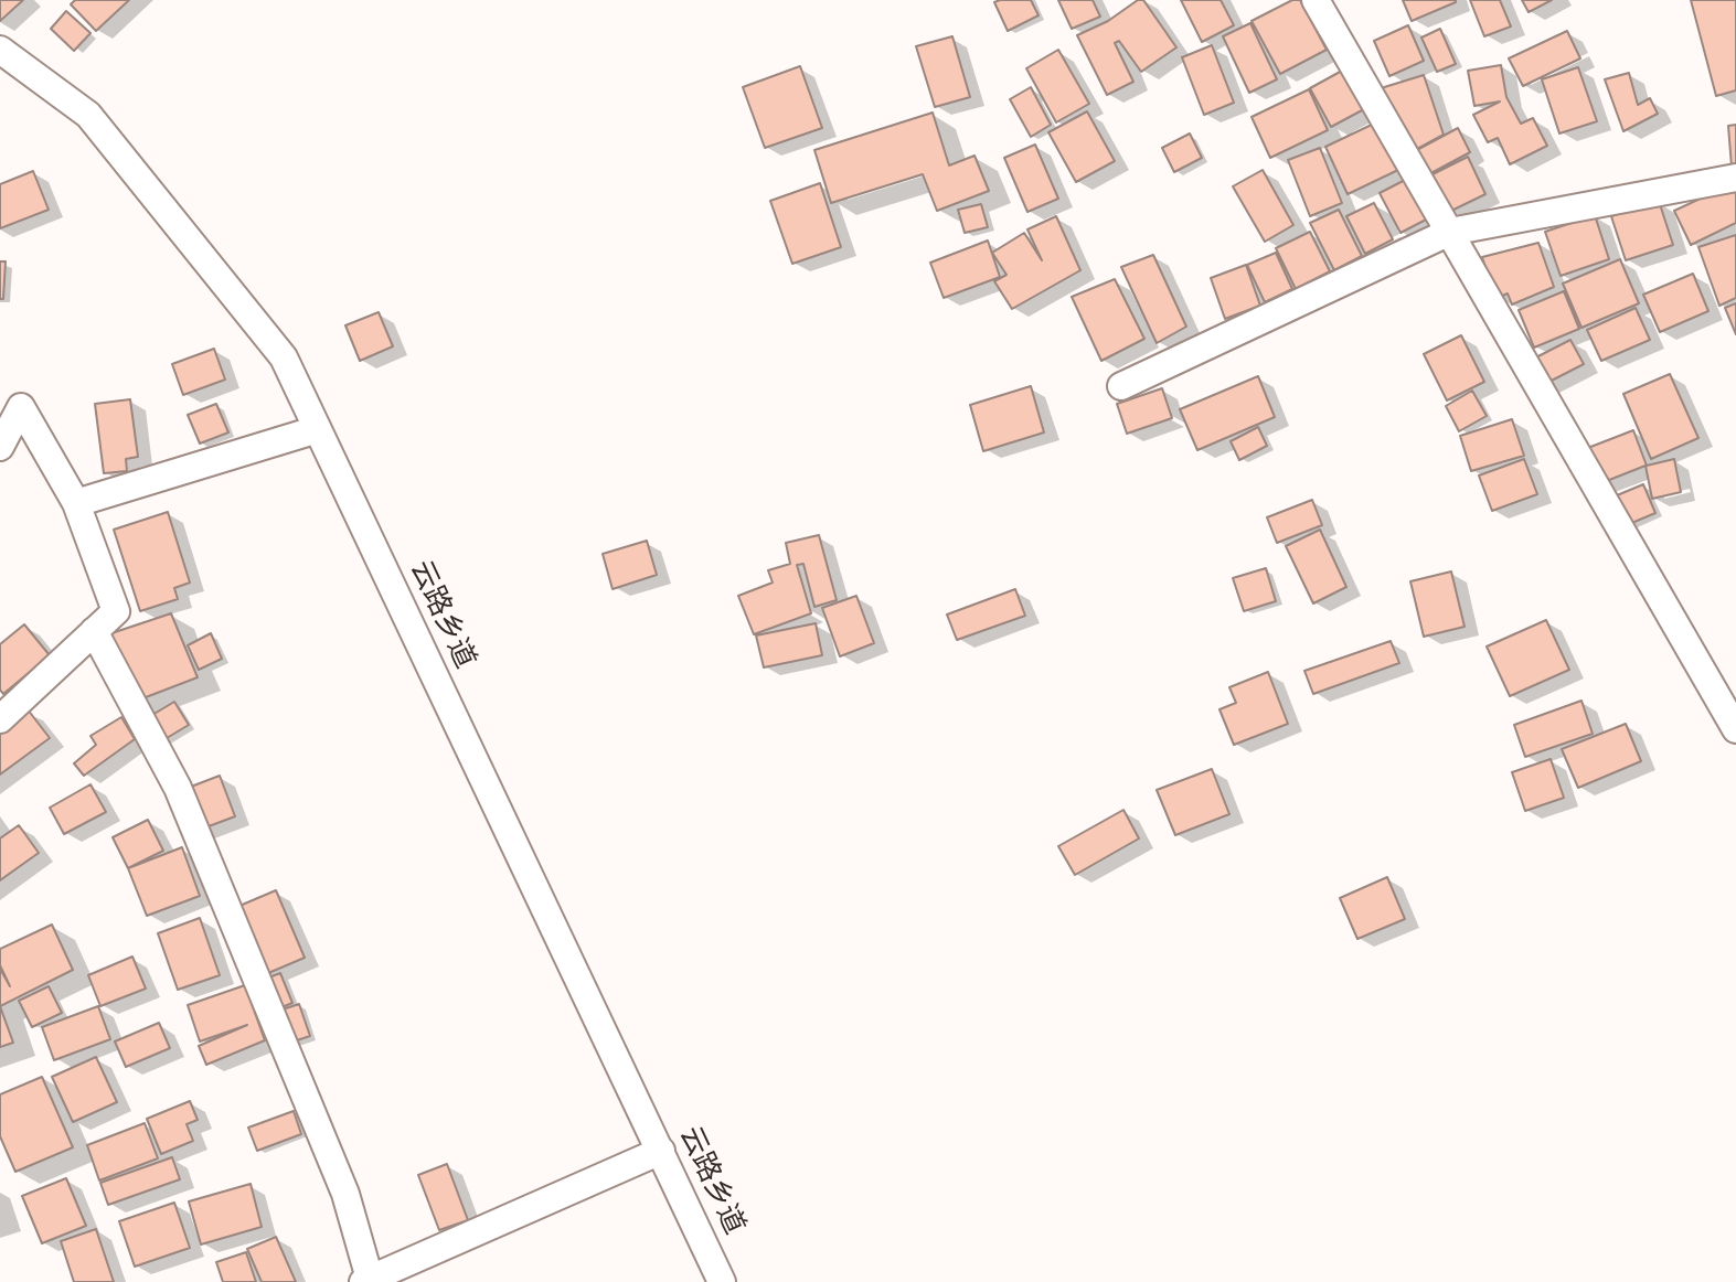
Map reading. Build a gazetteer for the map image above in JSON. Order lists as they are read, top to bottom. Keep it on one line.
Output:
{"streets":{"street":["云路乡道"]}}
